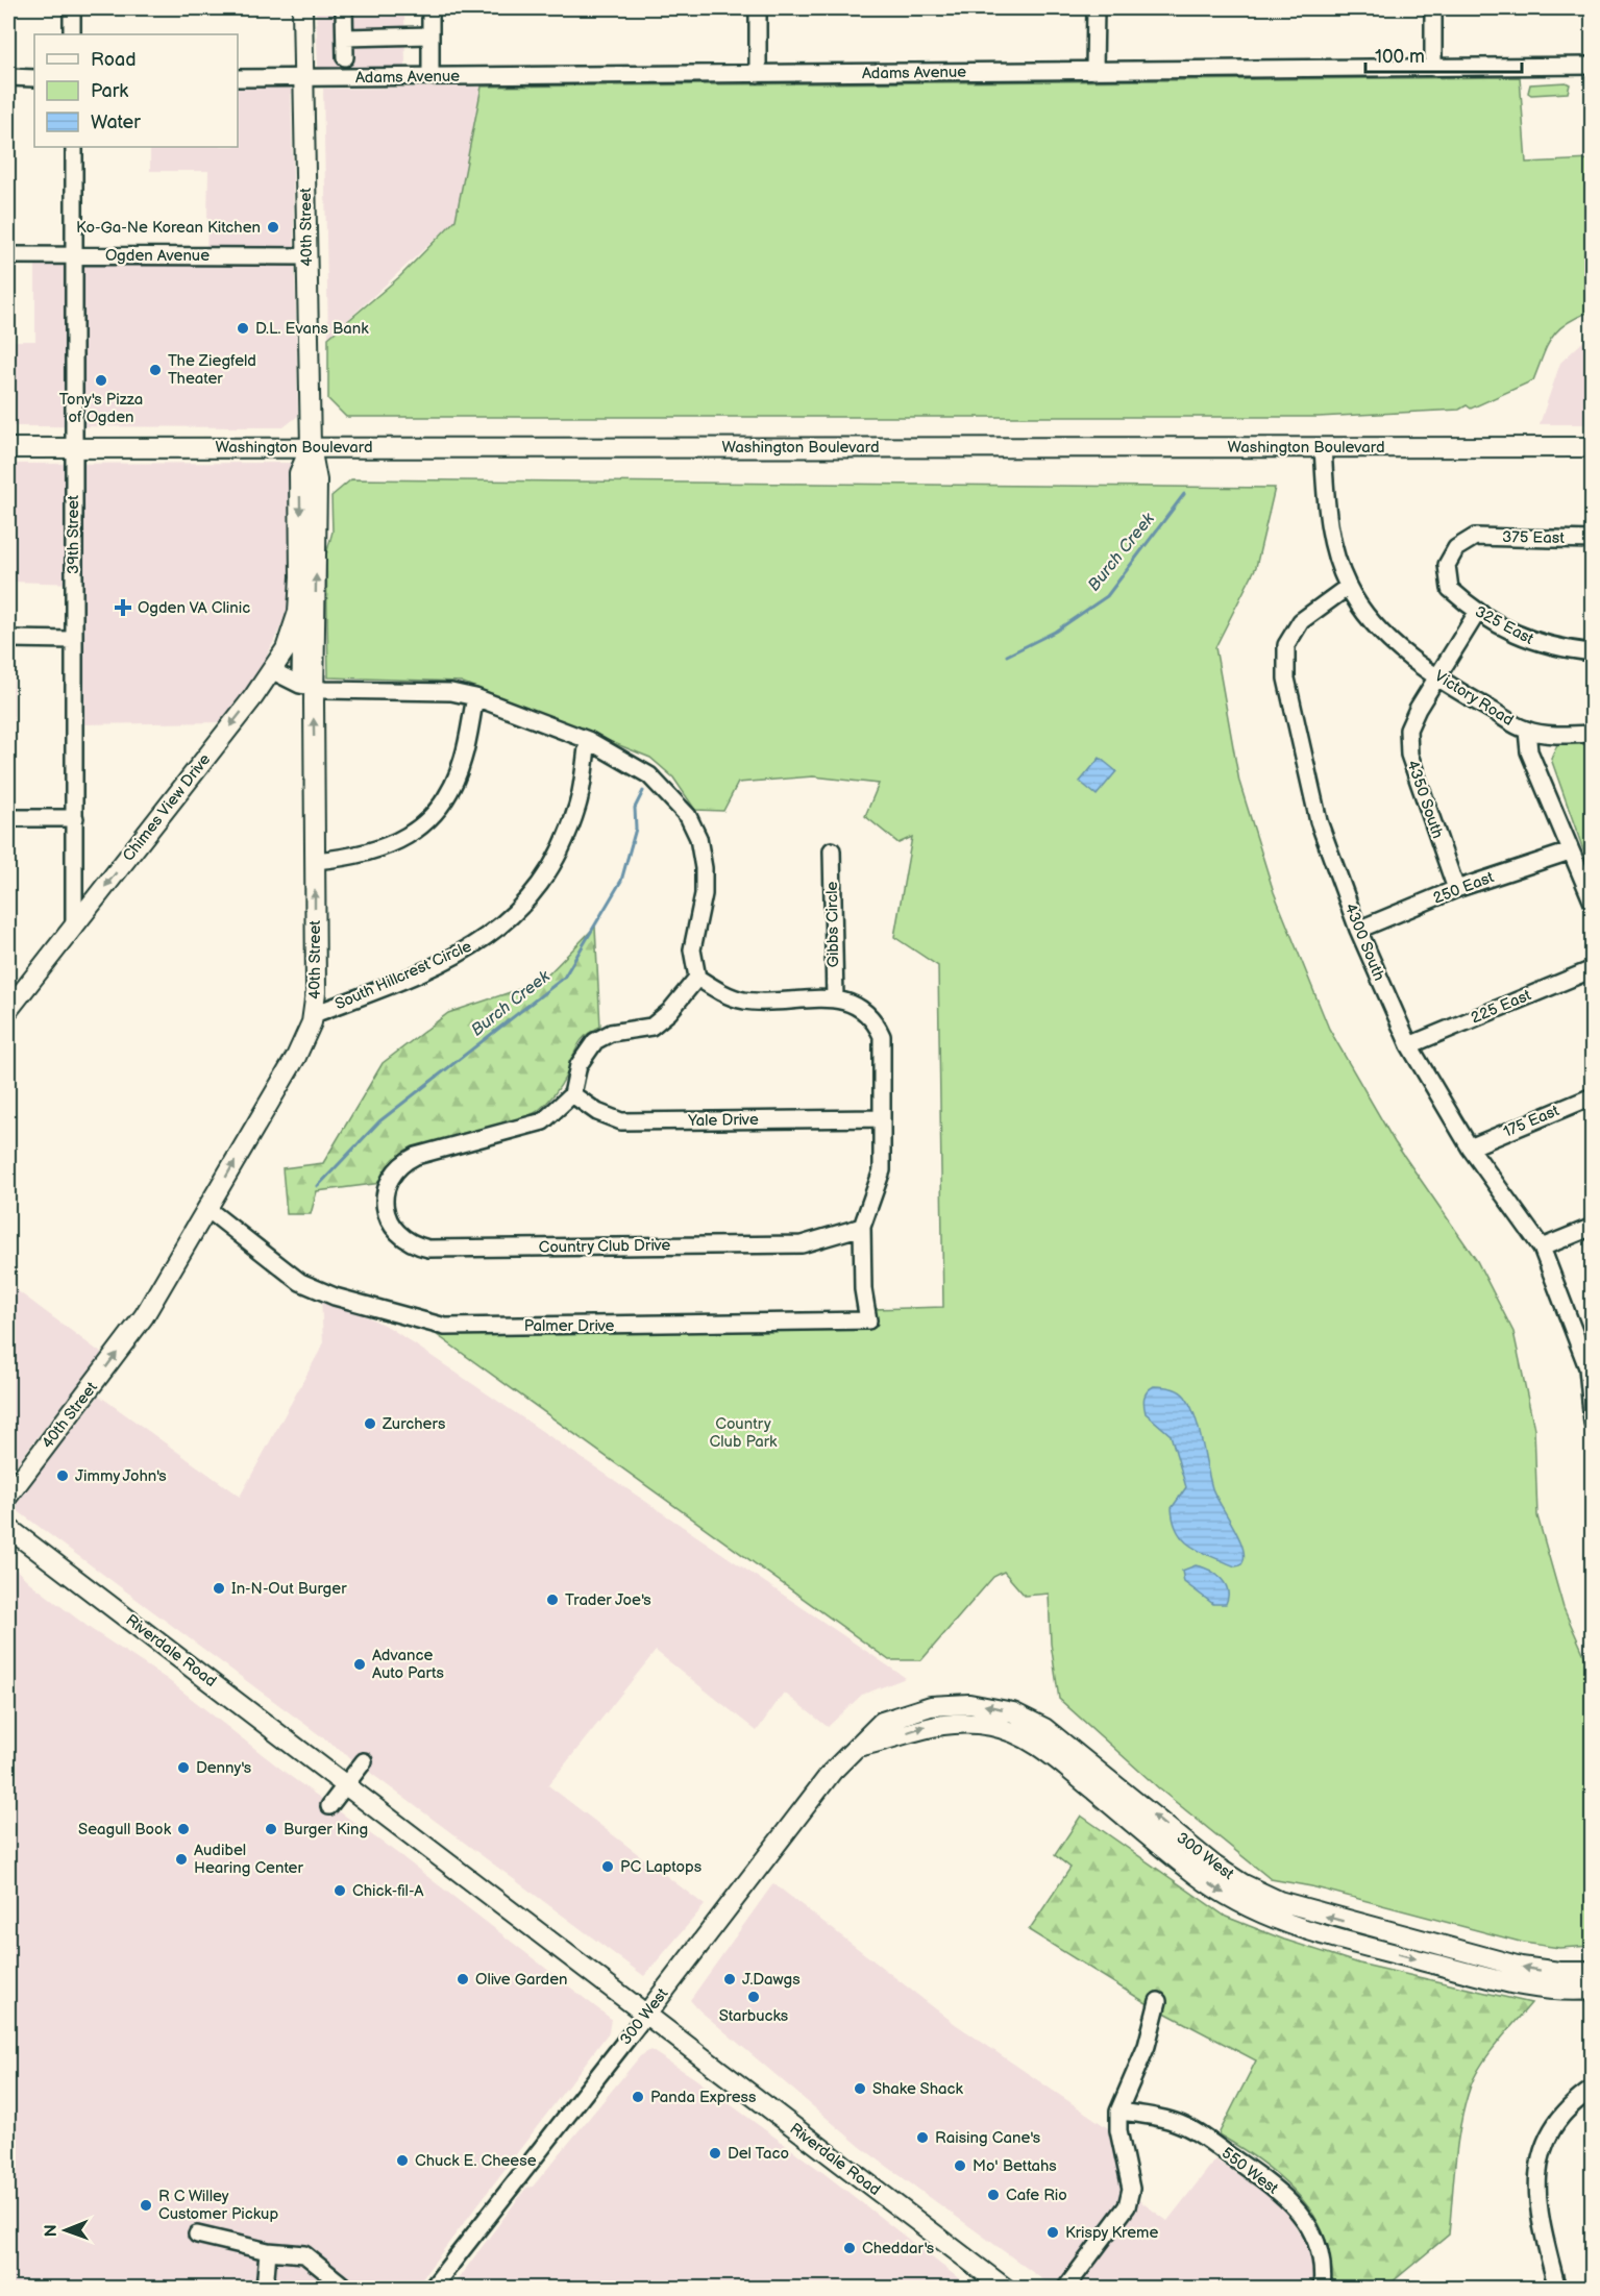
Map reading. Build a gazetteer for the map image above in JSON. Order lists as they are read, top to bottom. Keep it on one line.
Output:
{"streets":{"main road":["40th Street","Washington Boulevard","Chimes View Drive","Riverdale Road","300 West"],"street":["Adams Avenue","Ogden Avenue","39th Street","375 East","325 East","Victory Road","4350 South","250 East","Gibbs Circle","4300 South","South Hillcrest Circle","225 East","Yale Drive","175 East","Country Club Drive","Palmer Drive","550 West"]},"crossings":[["Adams Avenue","40th Street"],["40th Street","Ogden Avenue"],["40th Street","Washington Boulevard"],["40th Street","Chimes View Drive"],["40th Street","South Hillcrest Circle"],["40th Street","Palmer Drive"],["Ogden Avenue","39th Street"],["Washington Boulevard","39th Street"],["39th Street","Chimes View Drive"],["375 East","325 East"],["325 East","4350 South"],["Victory Road","4350 South"],["Victory Road","250 East"],["Victory Road","4300 South"],["4350 South","250 East"],["250 East","4300 South"],["4300 South","225 East"],["4300 South","175 East"],["Yale Drive","Country Club Drive"],["Country Club Drive","Palmer Drive"],["Riverdale Road","300 West"]],"one_way":["Chimes View Drive"],"water":["Burch Creek"],"parks":["Country Club Park"],"places":{"other":["Ko-Ga-Ne Korean Kitchen","D.L. Evans Bank","The Ziegfeld Theater","Tony's Pizza of Ogden","Zurchers","Jimmy John's","In-N-Out Burger","Trader Joe's","Advance Auto Parts","Denny's","Seagull Book","Burger King","Audibel Hearing Center","PC Laptops","Chick-fil-A","Olive Garden","J.Dawgs","Starbucks","Shake Shack","Panda Express","Raising Cane's","Del Taco","Chuck E. Cheese","Mo' Bettahs","Cafe Rio","R C Willey Customer Pickup","Krispy Kreme","Cheddar's"],"health":["Ogden VA Clinic"]},"legend":["Road","Park","Water"],"scale_bar":"100 m","north":"left"}
